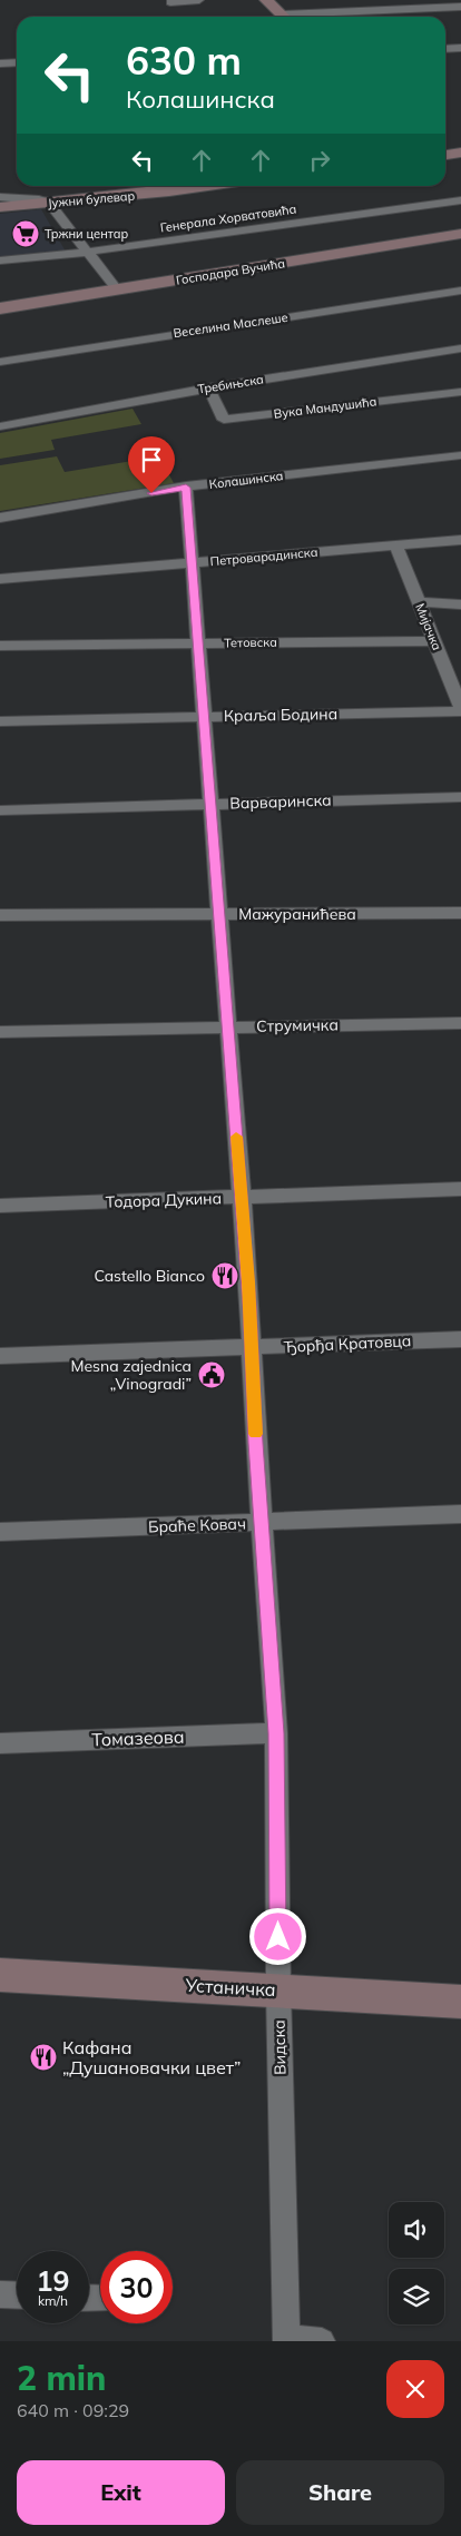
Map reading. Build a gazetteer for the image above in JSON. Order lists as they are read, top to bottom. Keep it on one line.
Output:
{"streets":{"main road":["Јужни булевар","Господара Вучића","Устаничка"],"street":["Генерала Хорватовића","Веселина Маслеше","Требињска","Вука Мандушића","Колашинска","Петроварадинска","Мијачка","Тетовска","Краља Бодина","Варваринска","Мажуранићева","Струмичка","Тодора Дукина","Ђорђа Кратовца","Браће Ковач","Томазеова","Видска"]},"crossings":[["Требињска","Вука Мандушића"],["Колашинска","Видска"],["Петроварадинска","Мијачка"],["Петроварадинска","Видска"],["Мијачка","Тетовска"],["Мијачка","Краља Бодина"],["Тетовска","Видска"],["Краља Бодина","Видска"],["Варваринска","Видска"],["Мажуранићева","Видска"],["Струмичка","Видска"],["Тодора Дукина","Видска"],["Ђорђа Кратовца","Видска"],["Браће Ковач","Видска"],["Томазеова","Видска"],["Устаничка","Видска"]],"places":{"supermarket":["Тржни центар"],"restaurant":["Castello Bianco","Кафана „Душановачки цвет”"],"public building":["Mesna zajednica „Vinogradi”"]},"page":{"turn":["630 m","Колашинска"],"speed":"19 km/h","limit":"30","heading":["2 min","640 m · 09:29"],"buttons":["Exit","Share"]}}
